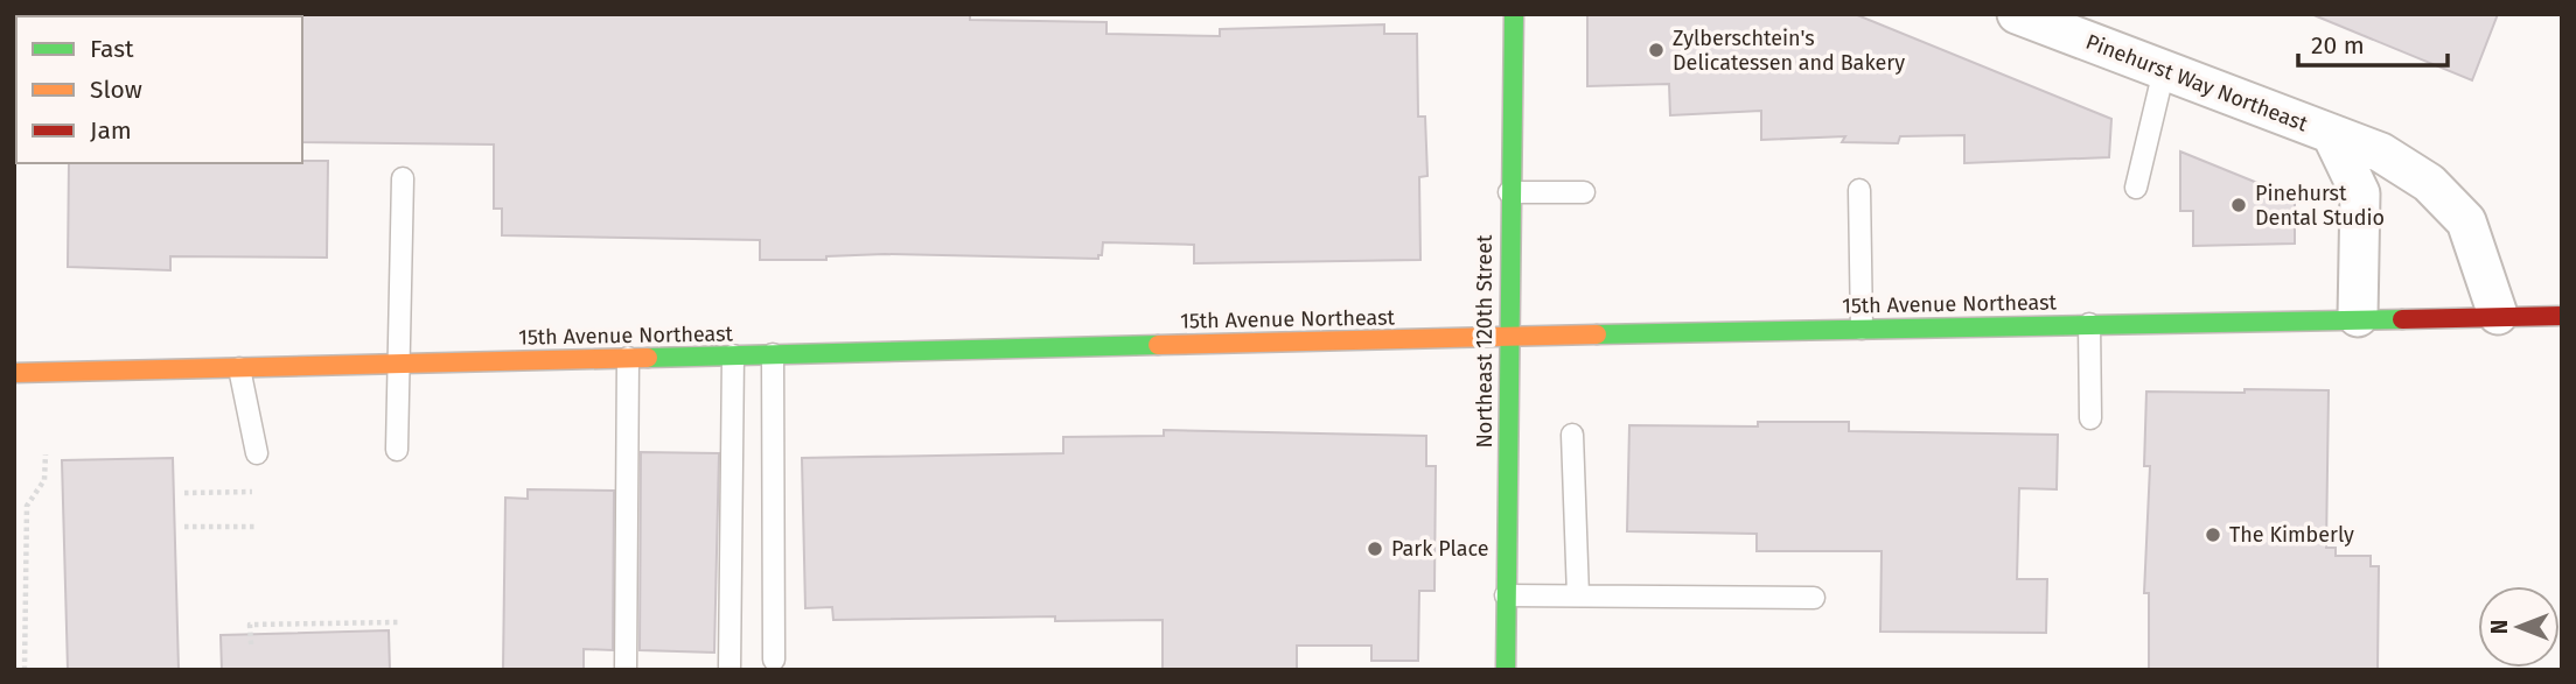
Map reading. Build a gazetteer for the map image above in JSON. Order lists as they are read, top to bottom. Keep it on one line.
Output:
{"streets":{"main road":["15th Avenue Northeast","Northeast 120th Street"],"street":["Pinehurst Way Northeast"]},"crossings":[["Pinehurst Way Northeast","15th Avenue Northeast"],["15th Avenue Northeast","Northeast 120th Street"]],"places":["Zylberschtein's Delicatessen and Bakery","Pinehurst Dental Studio","The Kimberly","Park Place"],"legend":["Fast","Slow","Jam"],"scale_bar":"20 m","north":"left"}
